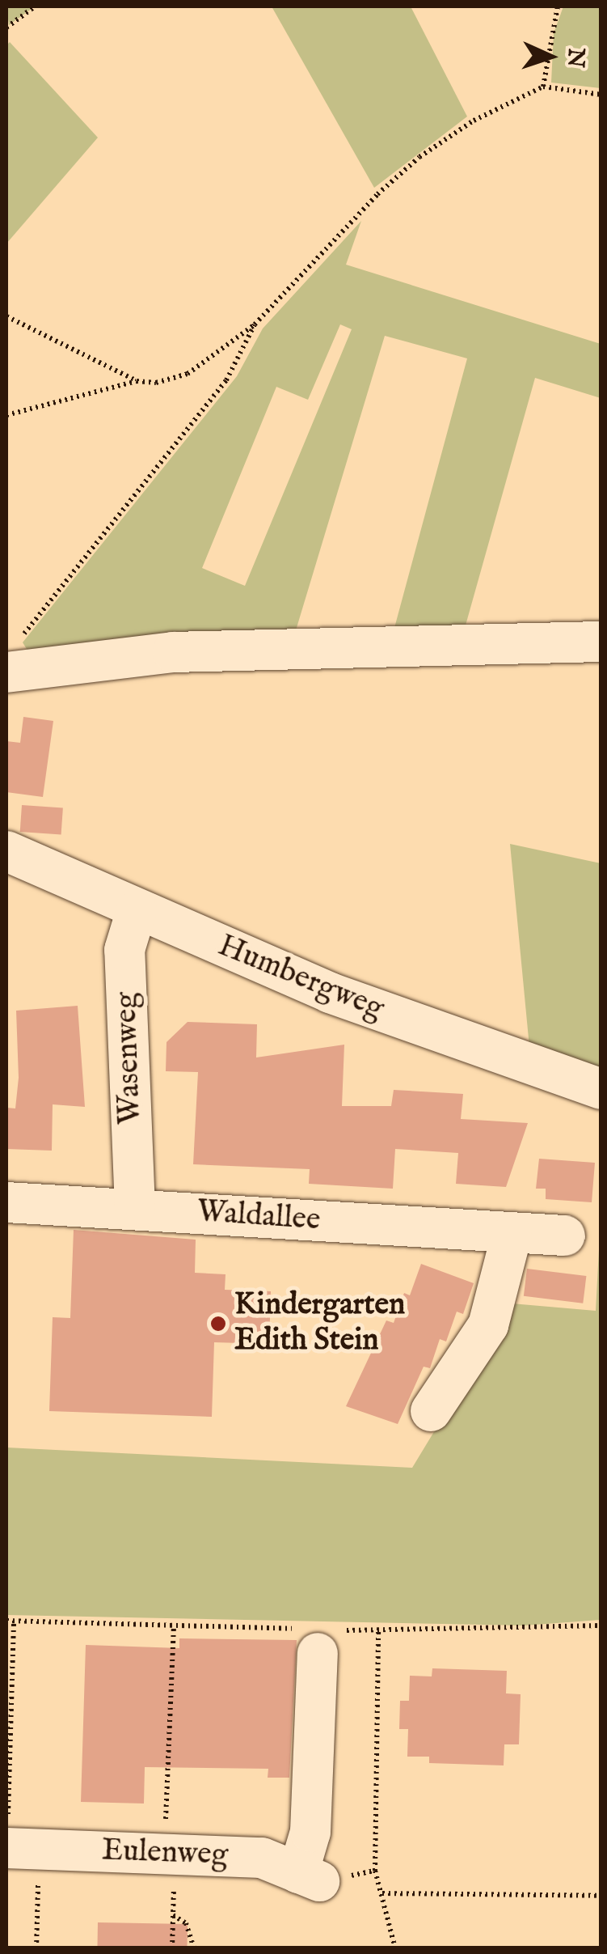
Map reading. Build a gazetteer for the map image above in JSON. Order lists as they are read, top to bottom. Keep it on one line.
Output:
{"streets":{"street":["Humbergweg","Wasenweg","Waldallee","Eulenweg"]},"crossings":[["Humbergweg","Wasenweg"],["Wasenweg","Waldallee"]],"places":["Kindergarten Edith Stein"],"north":"right"}
